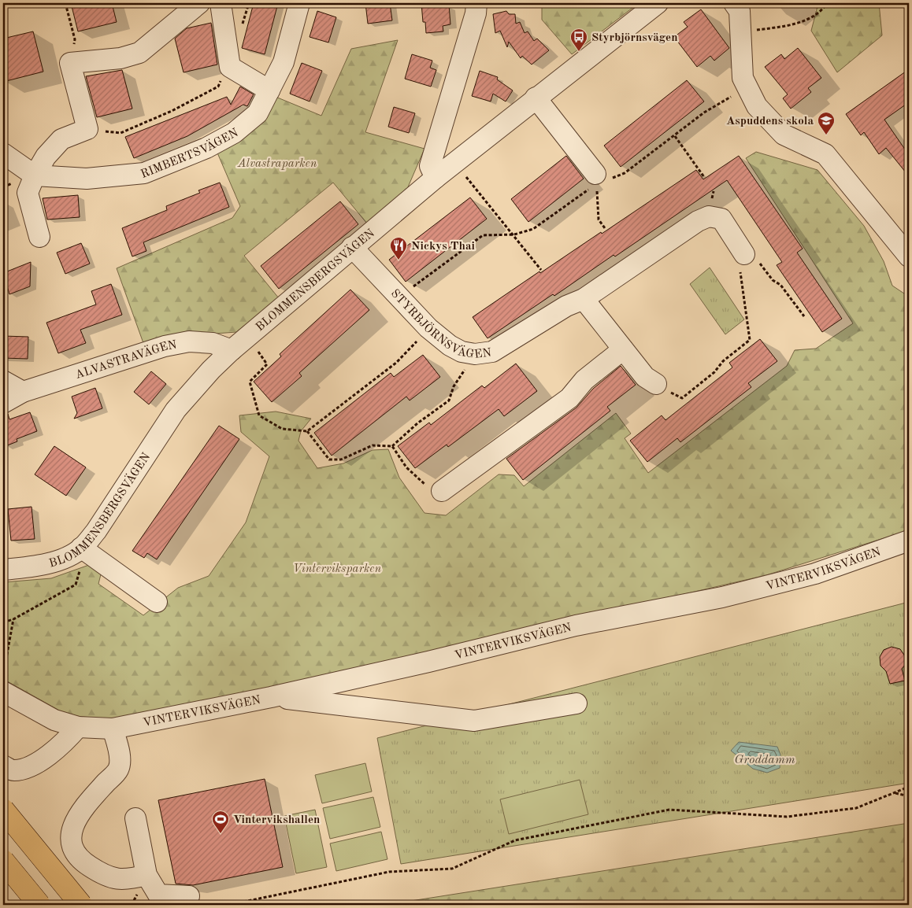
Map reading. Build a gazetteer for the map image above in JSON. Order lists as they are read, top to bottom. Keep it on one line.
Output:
{"streets":{"street":["RIMBERTSVÄGEN","BLOMMENSBERGSVÄGEN","STYRBJÖRNSVÄGEN","ALVASTRAVÄGEN","VINTERVIKSVÄGEN"]},"crossings":[["BLOMMENSBERGSVÄGEN","STYRBJÖRNSVÄGEN"],["BLOMMENSBERGSVÄGEN","ALVASTRAVÄGEN"]],"water":["Groddamm"],"parks":["Alvastraparken","Vinterviksparken"],"places":{"bus stop":["Styrbjörnsvägen"],"school or university":["Aspuddens skola"],"restaurant":["Nickys Thai"],"sports":["Vintervikshallen"]}}
